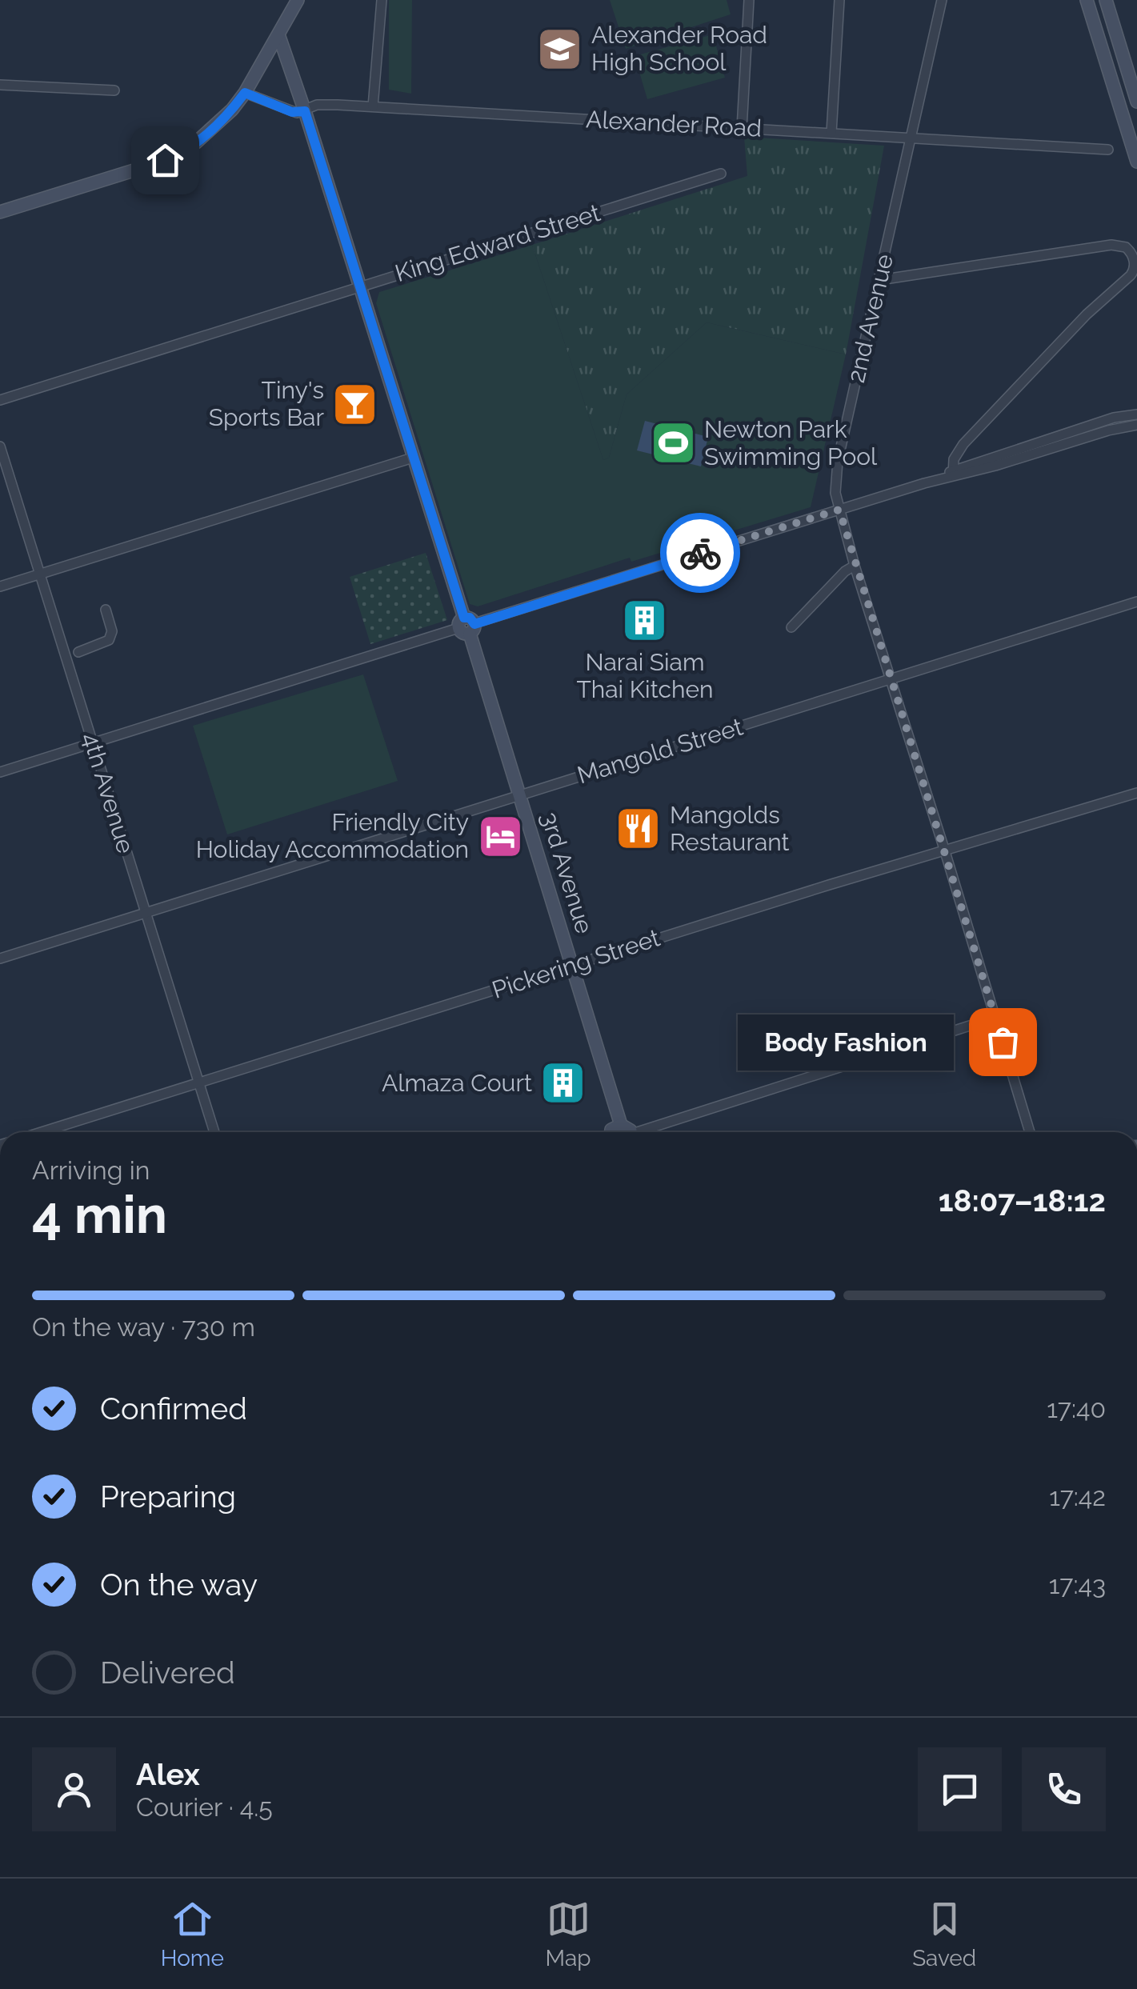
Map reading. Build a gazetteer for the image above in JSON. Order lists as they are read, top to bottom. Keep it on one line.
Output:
{"streets":{"street":["Alexander Road","King Edward Street","2nd Avenue","Mangold Street","4th Avenue","3rd Avenue","Pickering Street"]},"crossings":[["Alexander Road","2nd Avenue"],["Alexander Road","3rd Avenue"],["King Edward Street","3rd Avenue"],["2nd Avenue","Mangold Street"],["2nd Avenue","Pickering Street"],["Mangold Street","4th Avenue"],["Mangold Street","3rd Avenue"],["4th Avenue","Pickering Street"],["3rd Avenue","Pickering Street"]],"places":{"school or university":["Alexander Road High School"],"bar":["Tiny's Sports Bar"],"sports":["Newton Park Swimming Pool"],"building":["Narai Siam Thai Kitchen","Almaza Court"],"restaurant":["Mangolds Restaurant"],"hotel":["Friendly City Holiday Accommodation"],"other":["Body Fashion"]},"page":{"bubble":"Body Fashion","heading":["4 min","Arriving in","18:07–18:12"],"panel":["Alex","Courier · 4.5"],"bar":"On the way · 730 m","list":[["Confirmed","17:40"],["Preparing","17:42"],["On the way","17:43"],"Delivered"],"tabs":["Home","Map","Saved"]}}
